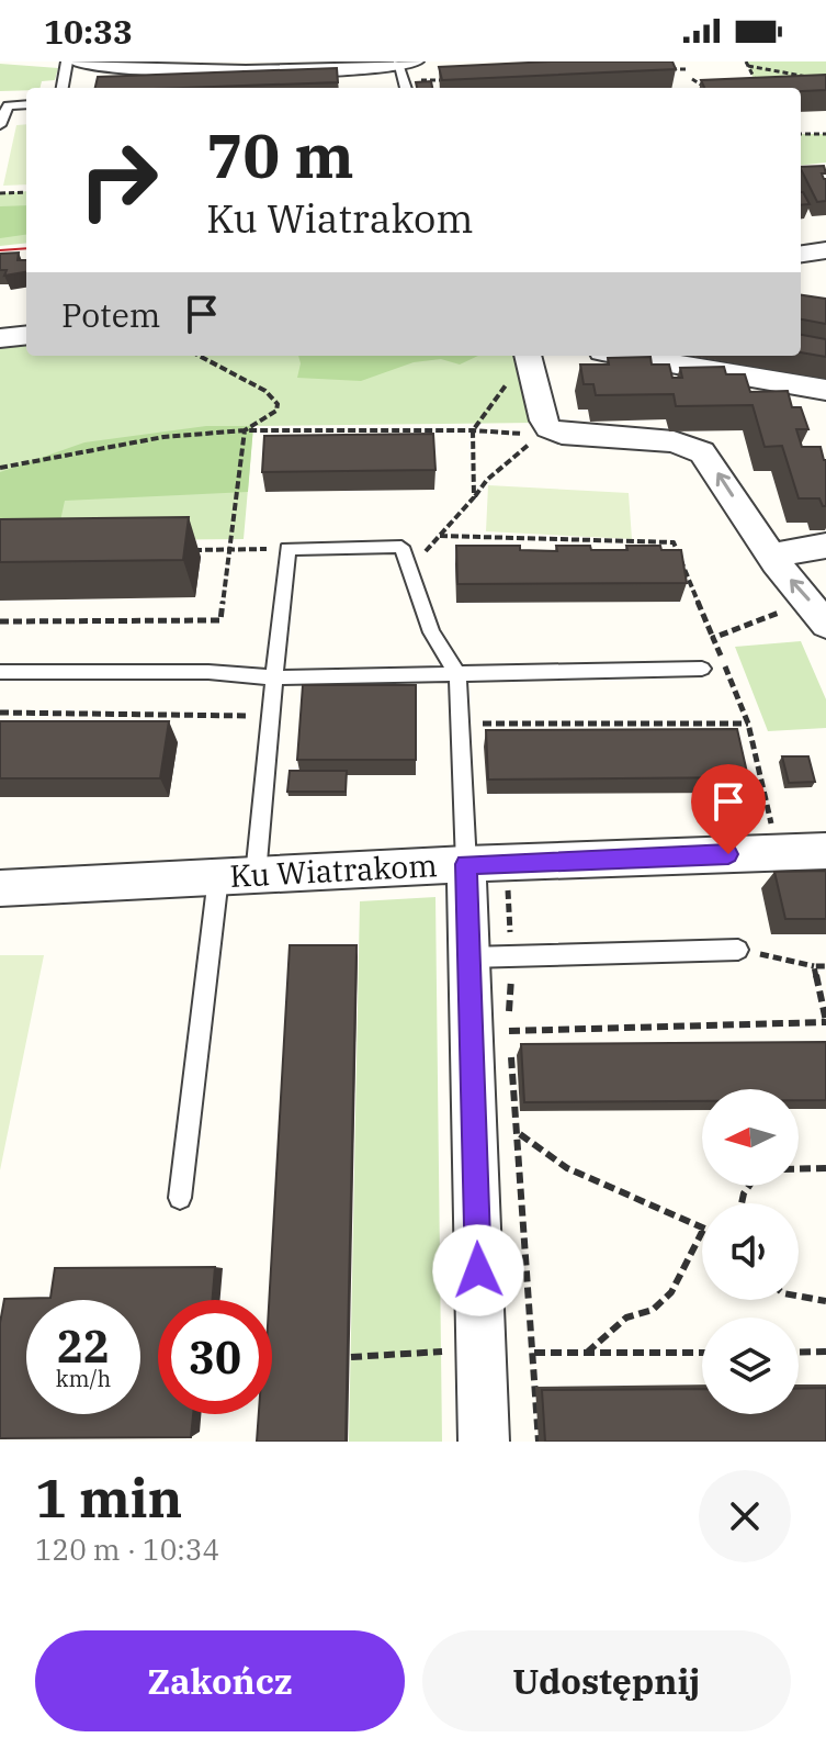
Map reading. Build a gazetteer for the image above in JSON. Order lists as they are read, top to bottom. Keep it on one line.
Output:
{"streets":{"street":["Ku Wiatrakom"]},"north":"left","page":{"status":"10:33","turn":["70 m","Ku Wiatrakom"],"then":"Potem","speed":"22 km/h","limit":"30","heading":["1 min","120 m · 10:34"],"buttons":["Zakończ","Udostępnij"]}}
